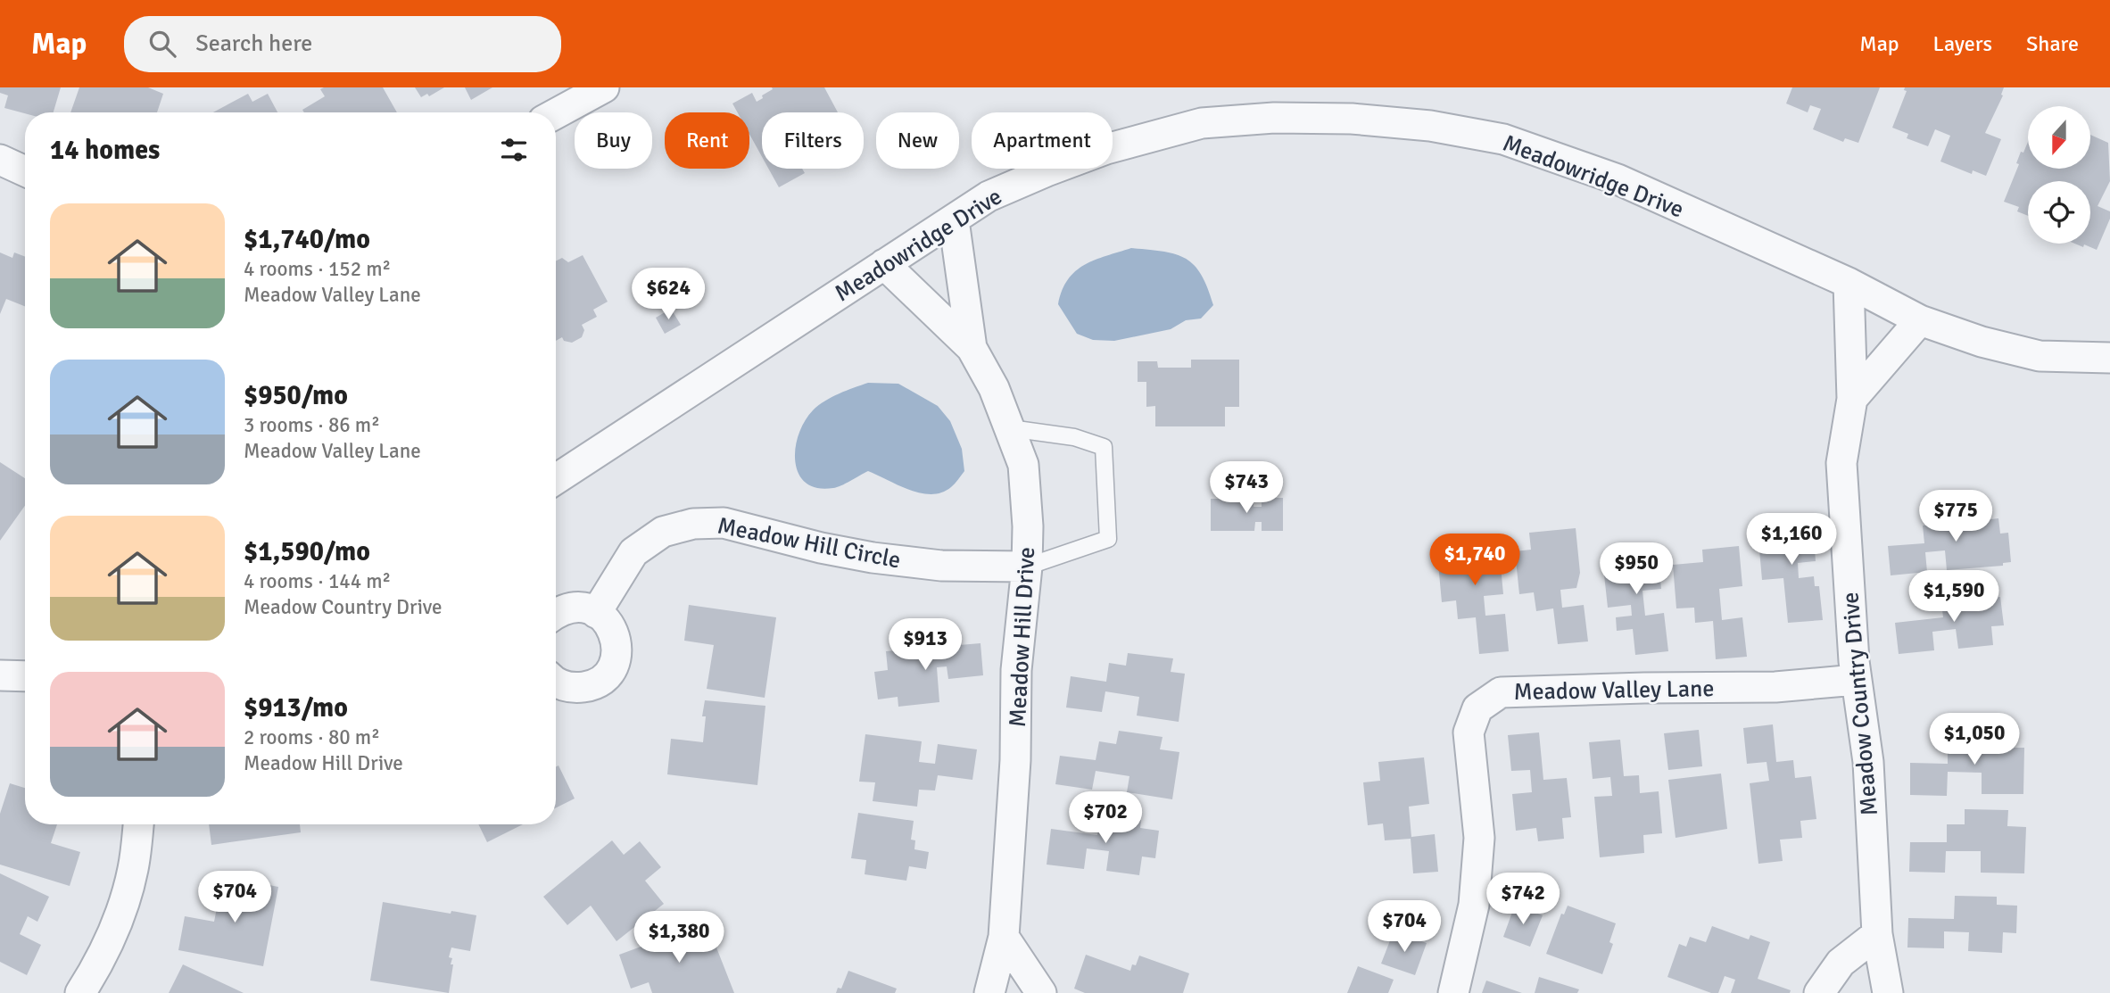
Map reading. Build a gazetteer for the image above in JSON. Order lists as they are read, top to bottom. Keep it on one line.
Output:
{"streets":{"street":["Meadowridge Drive","Meadow Hill Circle","Meadow Hill Drive","Meadow Valley Lane","Meadow Country Drive"]},"crossings":[["Meadowridge Drive","Meadow Hill Drive"],["Meadowridge Drive","Meadow Country Drive"],["Meadow Hill Circle","Meadow Hill Drive"],["Meadow Valley Lane","Meadow Country Drive"]],"north":"bottom","page":{"header":"Map","search":"Search here","nav":["Map","Layers","Share"],"chip":["Buy","Rent","Filters","New","Apartment"],"heading":"14 homes","list":[{"name":"$1,740/mo","note":"4 rooms · 152 m² · Meadow Valley Lane"},{"name":"$950/mo","note":"3 rooms · 86 m² · Meadow Valley Lane"},{"name":"$1,590/mo","note":"4 rooms · 144 m² · Meadow Country Drive"},{"name":"$913/mo","note":"2 rooms · 80 m² · Meadow Hill Drive"}],"price":["$624","$743","$775","$1,160","$1,740","$950","$1,590","$913","$1,050","$702","$704","$742","$704","$1,380"]}}
